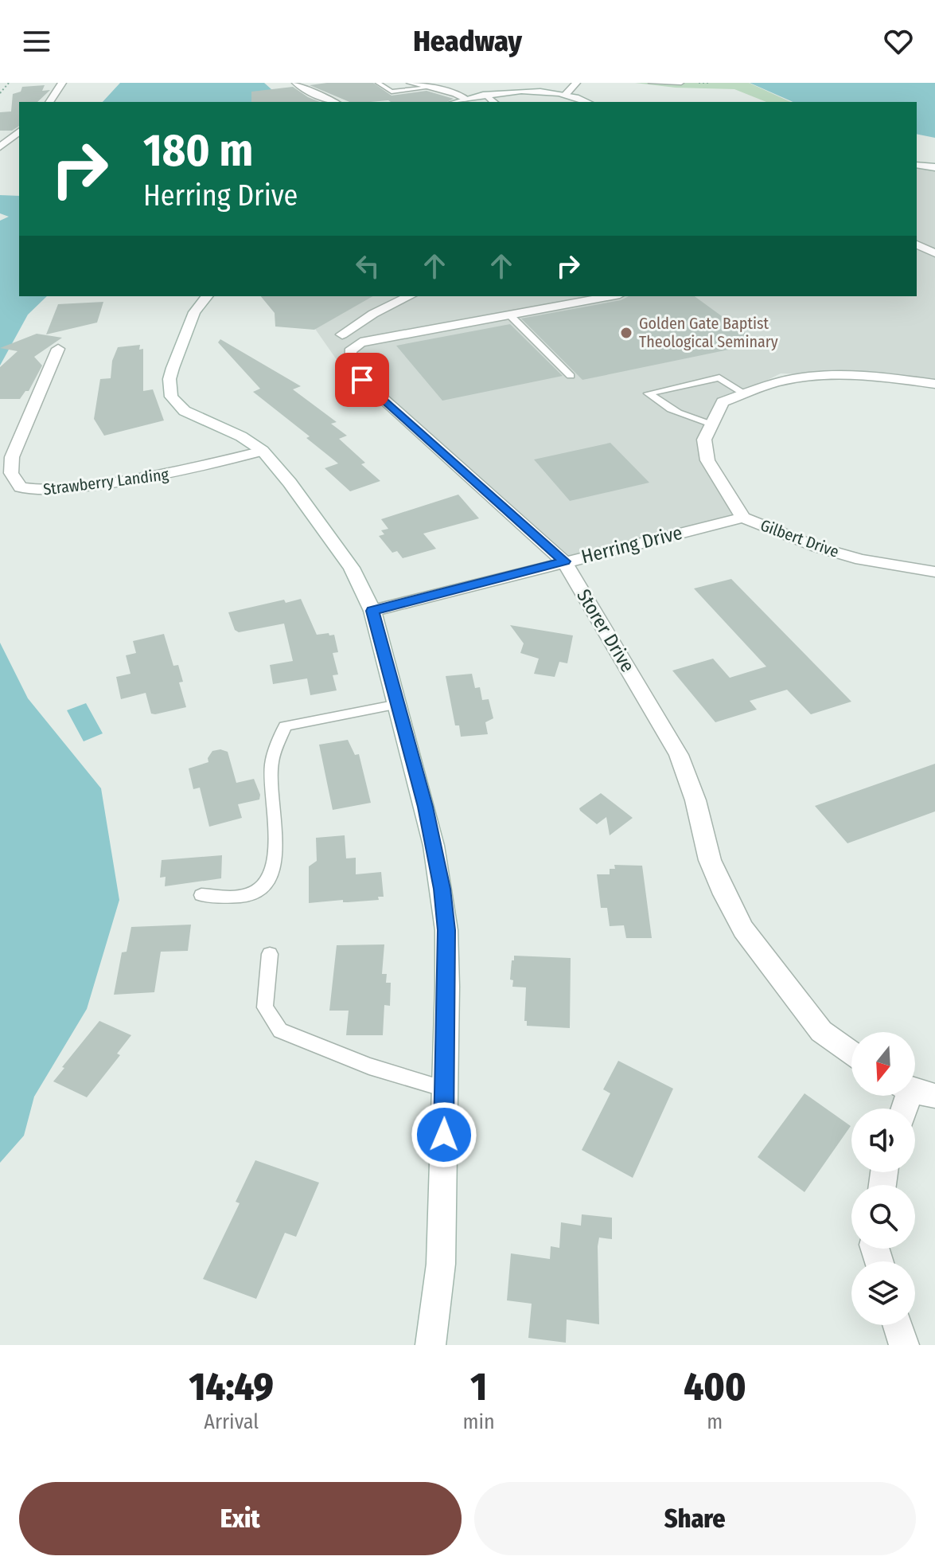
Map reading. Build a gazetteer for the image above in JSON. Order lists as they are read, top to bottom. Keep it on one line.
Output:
{"streets":{"street":["Strawberry Landing","Gilbert Drive","Herring Drive","Storer Drive"]},"crossings":[["Gilbert Drive","Herring Drive"],["Herring Drive","Storer Drive"]],"places":["Golden Gate Baptist Theological Seminary"],"north":"bottom","page":{"header":"Headway","turn":["180 m","Herring Drive"],"eta":["14:49","Arrival","1","min","400","m"],"buttons":["Exit","Share"]}}
